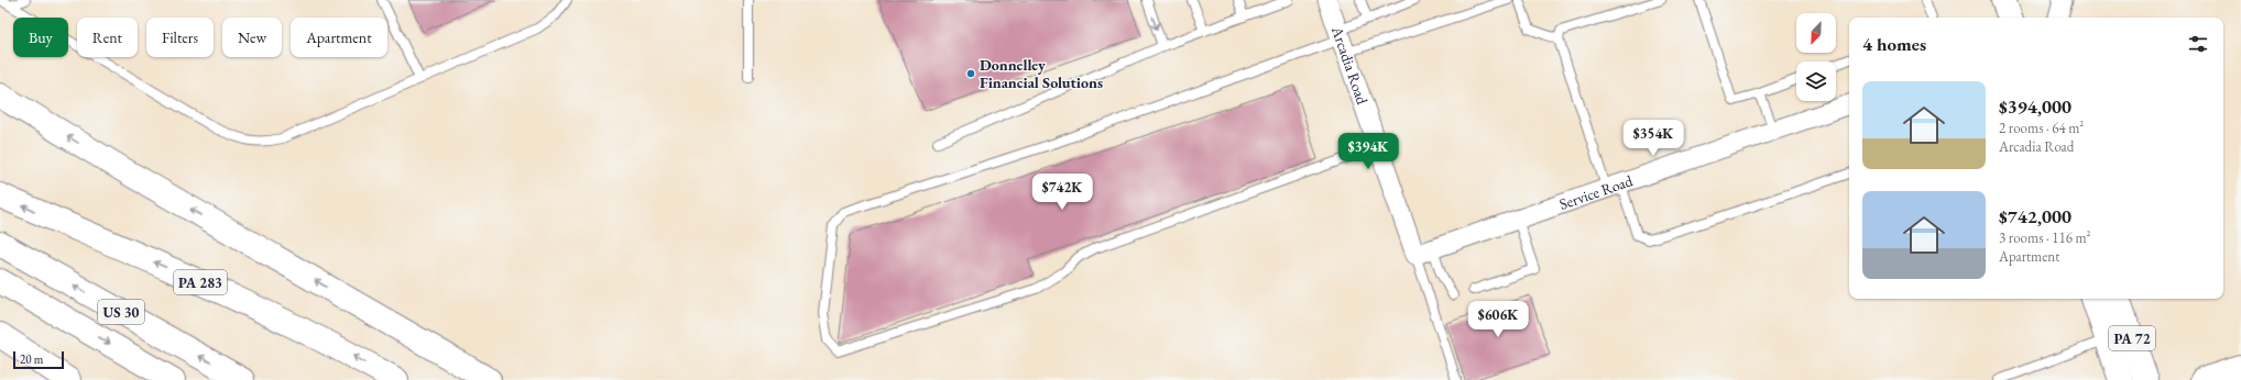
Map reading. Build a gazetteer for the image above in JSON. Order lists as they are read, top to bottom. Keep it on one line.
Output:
{"streets":{"main road":["PA 283","US 30","PA 72"],"street":["Arcadia Road","Service Road"]},"places":["Donnelley Financial Solutions"],"scale_bar":"20 m","north":"bottom left","page":{"chip":["Buy","Rent","Filters","New","Apartment"],"heading":"4 homes","list":[{"name":"$394,000","note":"2 rooms · 64 m² · Arcadia Road"},{"name":"$742,000","note":"3 rooms · 116 m² · Apartment"}],"price":["$354K","$394K","$742K","$606K"],"scale":"20 m"}}
